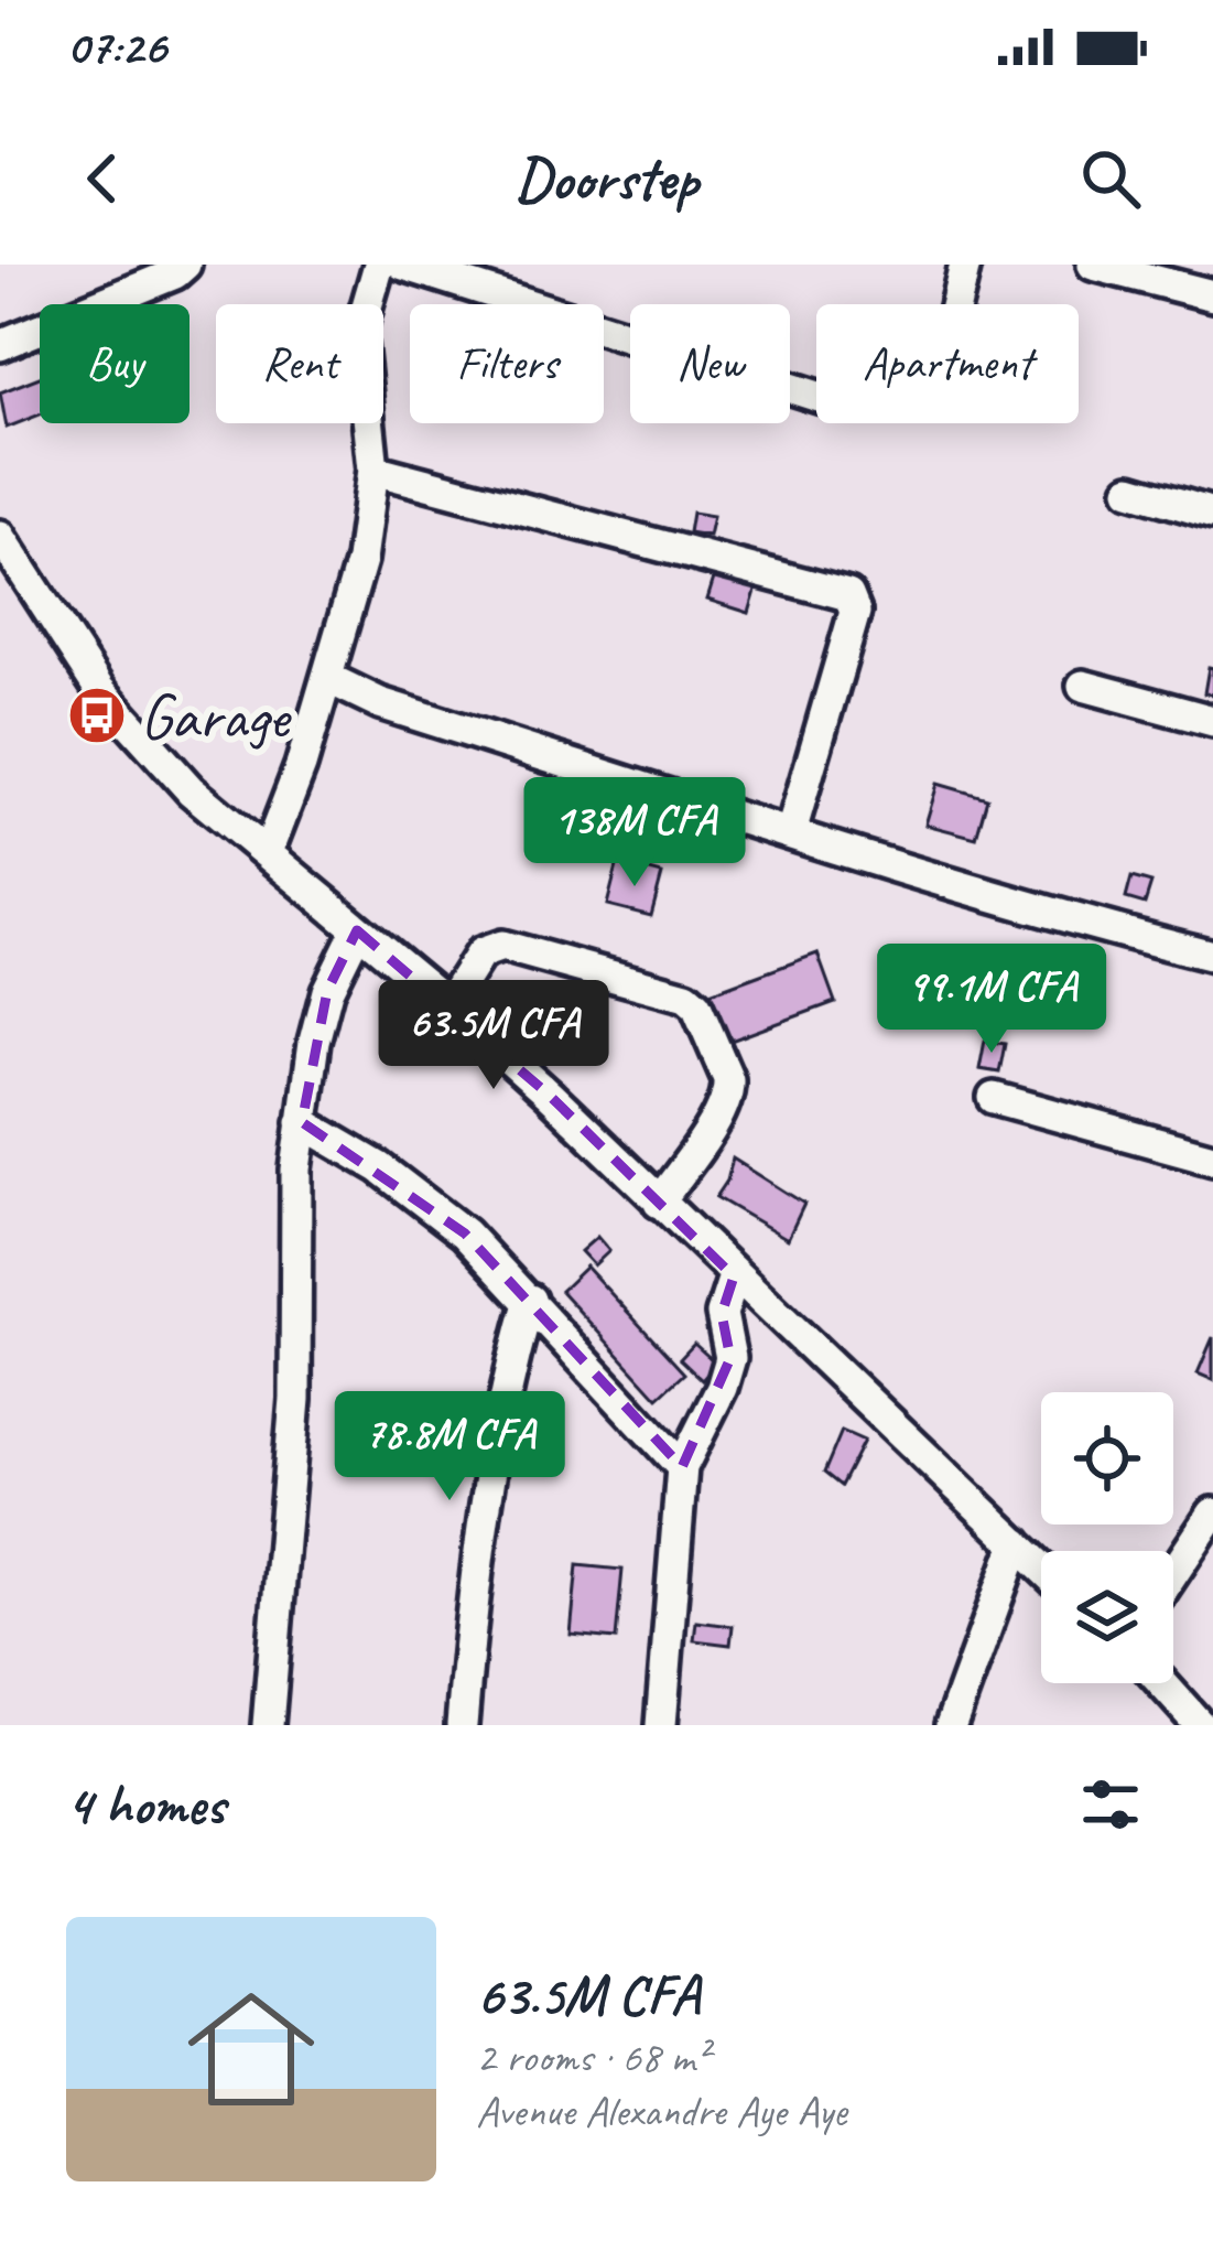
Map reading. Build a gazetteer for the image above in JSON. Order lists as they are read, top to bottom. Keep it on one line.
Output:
{"places":{"bus stop":["Garage"]},"page":{"status":"07:26","header":"Doorstep","chip":["Buy","Rent","Filters","New","Apartment"],"price":["138M CFA","99.1M CFA","63.5M CFA","78.8M CFA"],"heading":"4 homes","list":[{"name":"63.5M CFA","note":"2 rooms · 68 m² · Avenue Alexandre Aye Aye"}]}}
